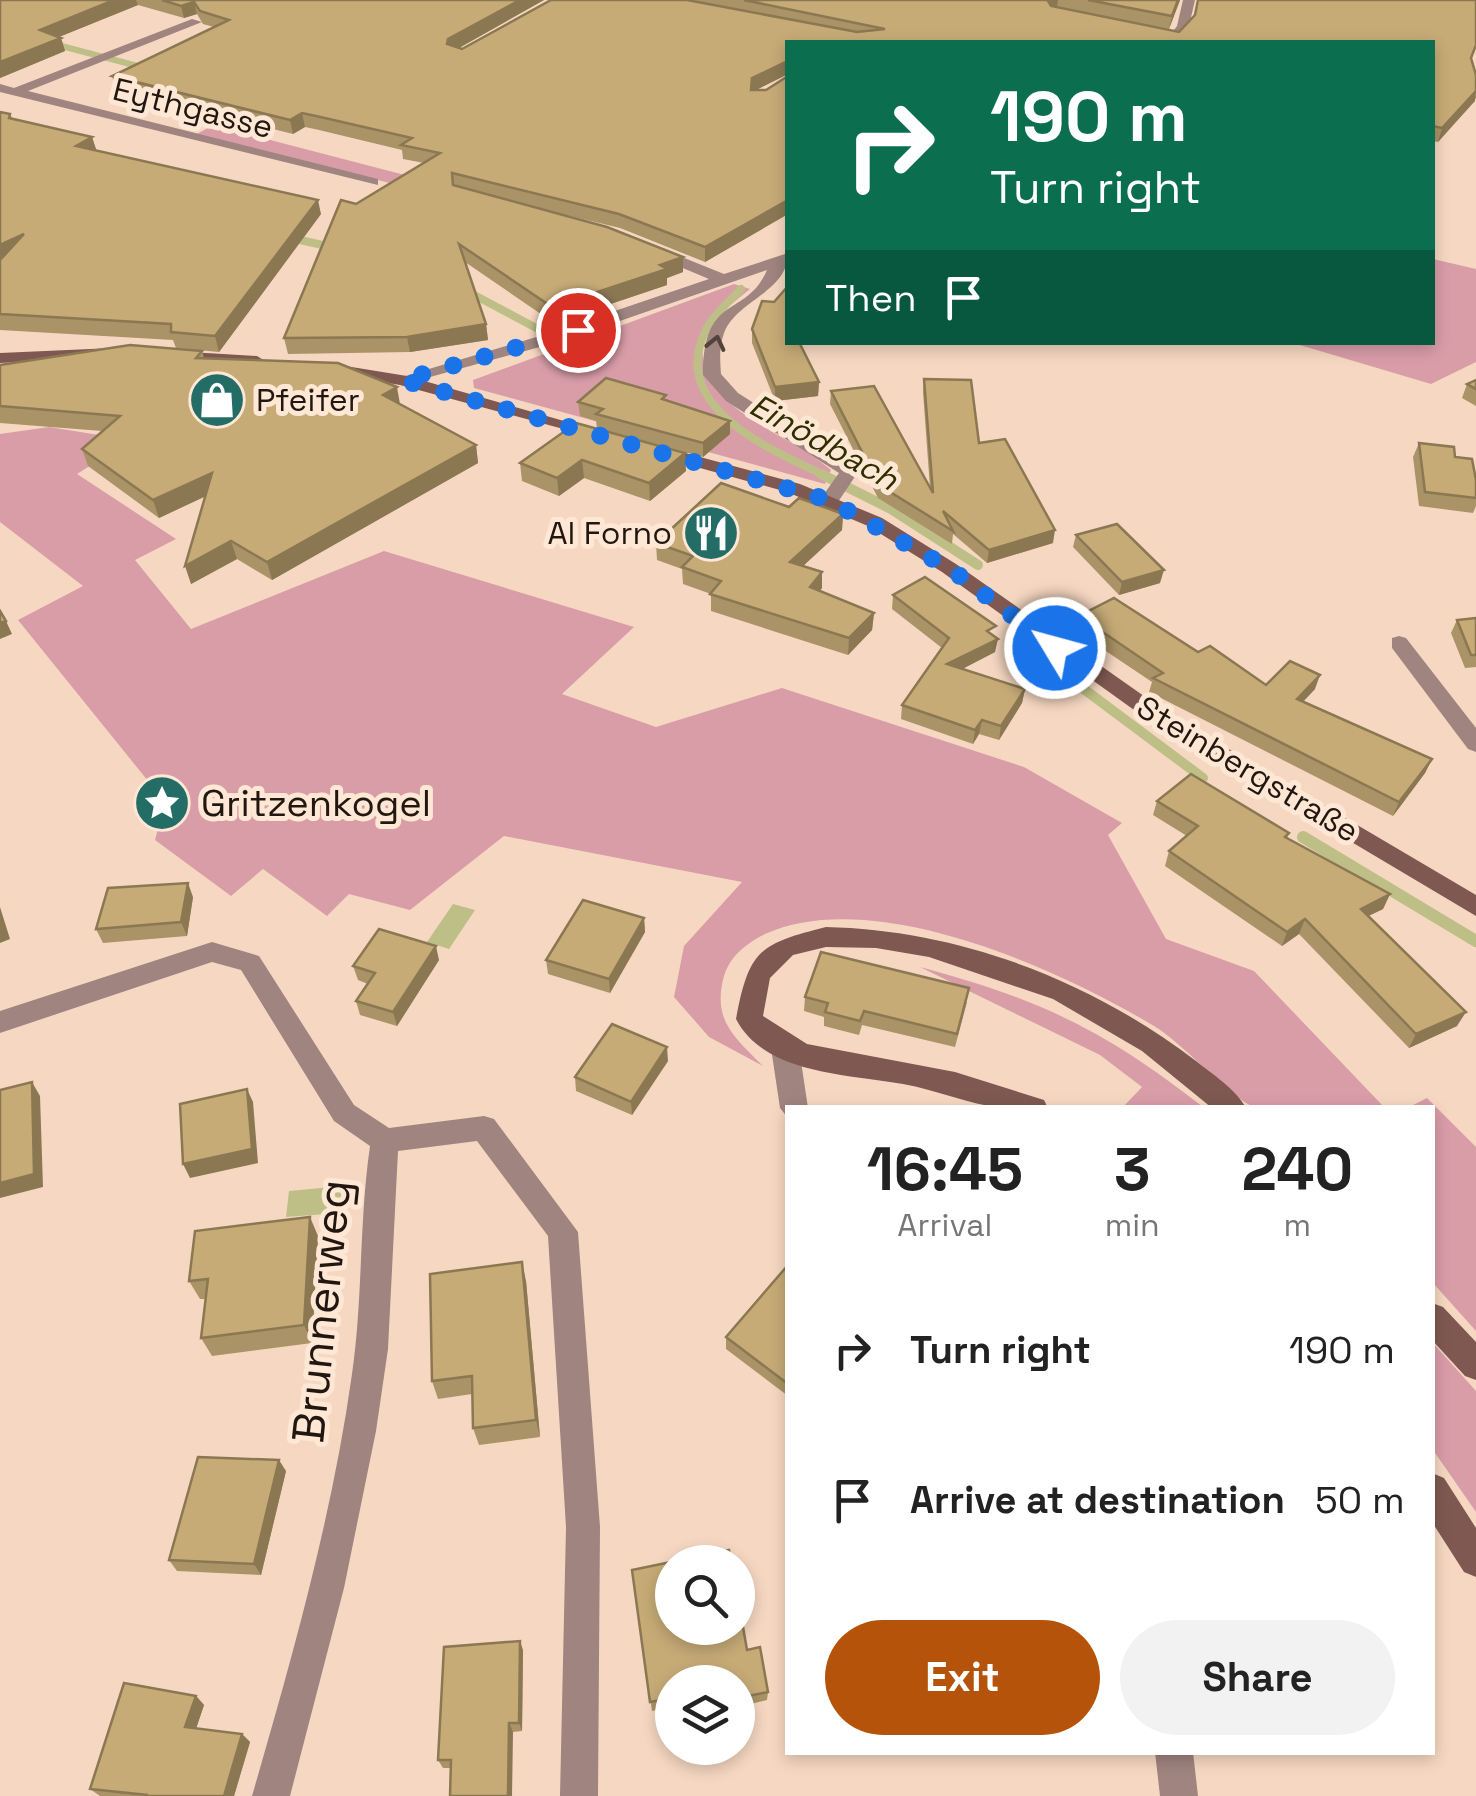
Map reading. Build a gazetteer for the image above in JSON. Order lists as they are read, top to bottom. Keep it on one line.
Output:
{"streets":{"main road":["Steinbergstraße"],"street":["Eythgasse","Brunnerweg"]},"water":["Einödbach"],"places":{"shop":["Pfeifer"],"restaurant":["Al Forno"],"place":["Gritzenkogel"]},"page":{"turn":["190 m","Turn right"],"then":"Then","eta":["16:45","Arrival","3","min","240","m"],"list":[{"name":"Turn right","value":"190 m"},{"name":"Arrive at destination","value":"50 m"}],"buttons":["Exit","Share"]}}
